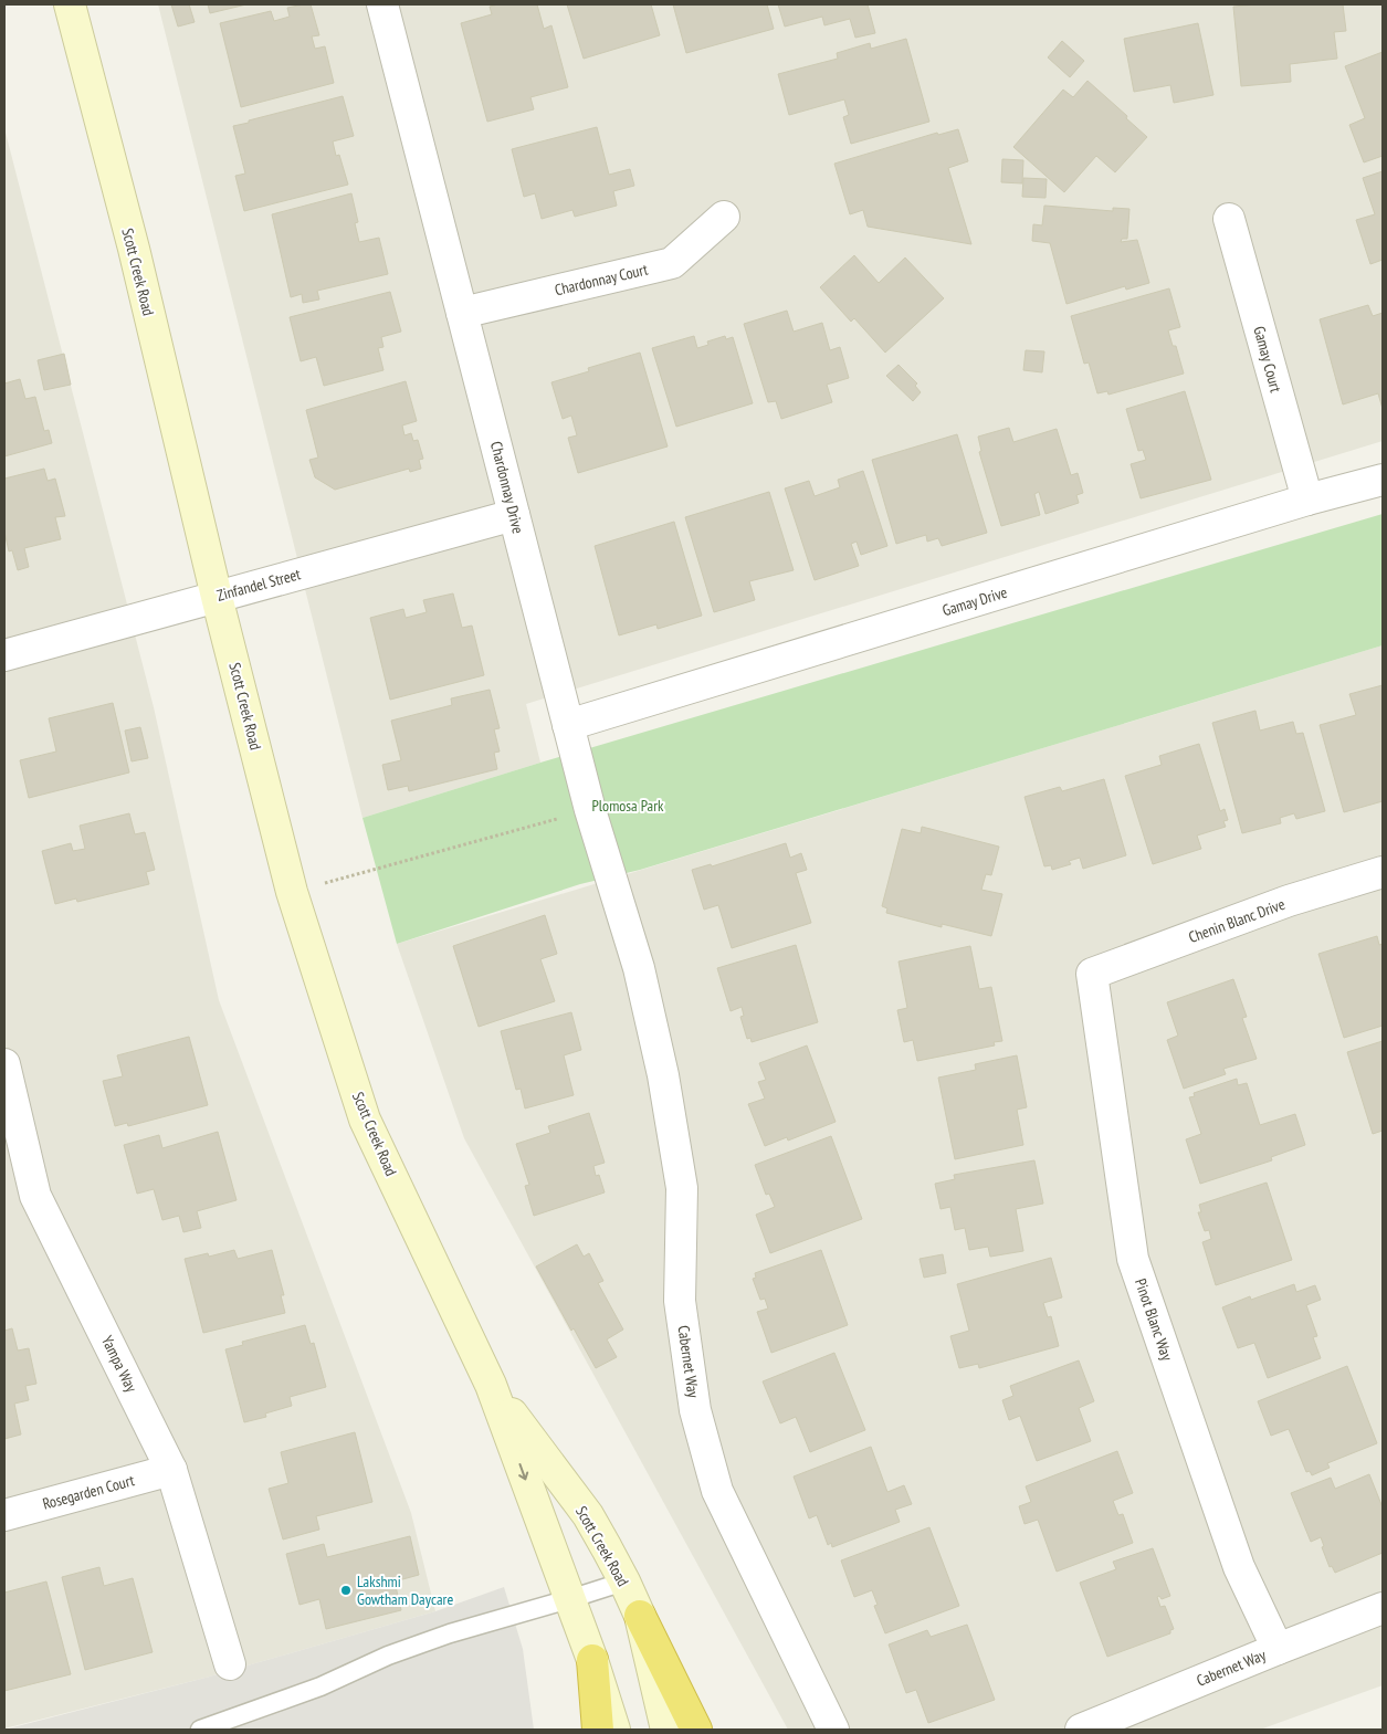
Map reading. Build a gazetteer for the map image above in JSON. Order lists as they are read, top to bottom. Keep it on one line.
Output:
{"streets":{"main road":["Scott Creek Road"],"street":["Chardonnay Court","Gamay Court","Chardonnay Drive","Zinfandel Street","Gamay Drive","Chenin Blanc Drive","Pinot Blanc Way","Cabernet Way","Yampa Way","Rosegarden Court"]},"crossings":[["Scott Creek Road","Zinfandel Street"],["Chardonnay Court","Chardonnay Drive"],["Gamay Court","Gamay Drive"],["Chardonnay Drive","Zinfandel Street"],["Chardonnay Drive","Gamay Drive"],["Chardonnay Drive","Cabernet Way"],["Chenin Blanc Drive","Pinot Blanc Way"],["Pinot Blanc Way","Cabernet Way"],["Yampa Way","Rosegarden Court"]],"parks":["Plomosa Park"],"places":["Lakshmi Gowtham Daycare"]}
